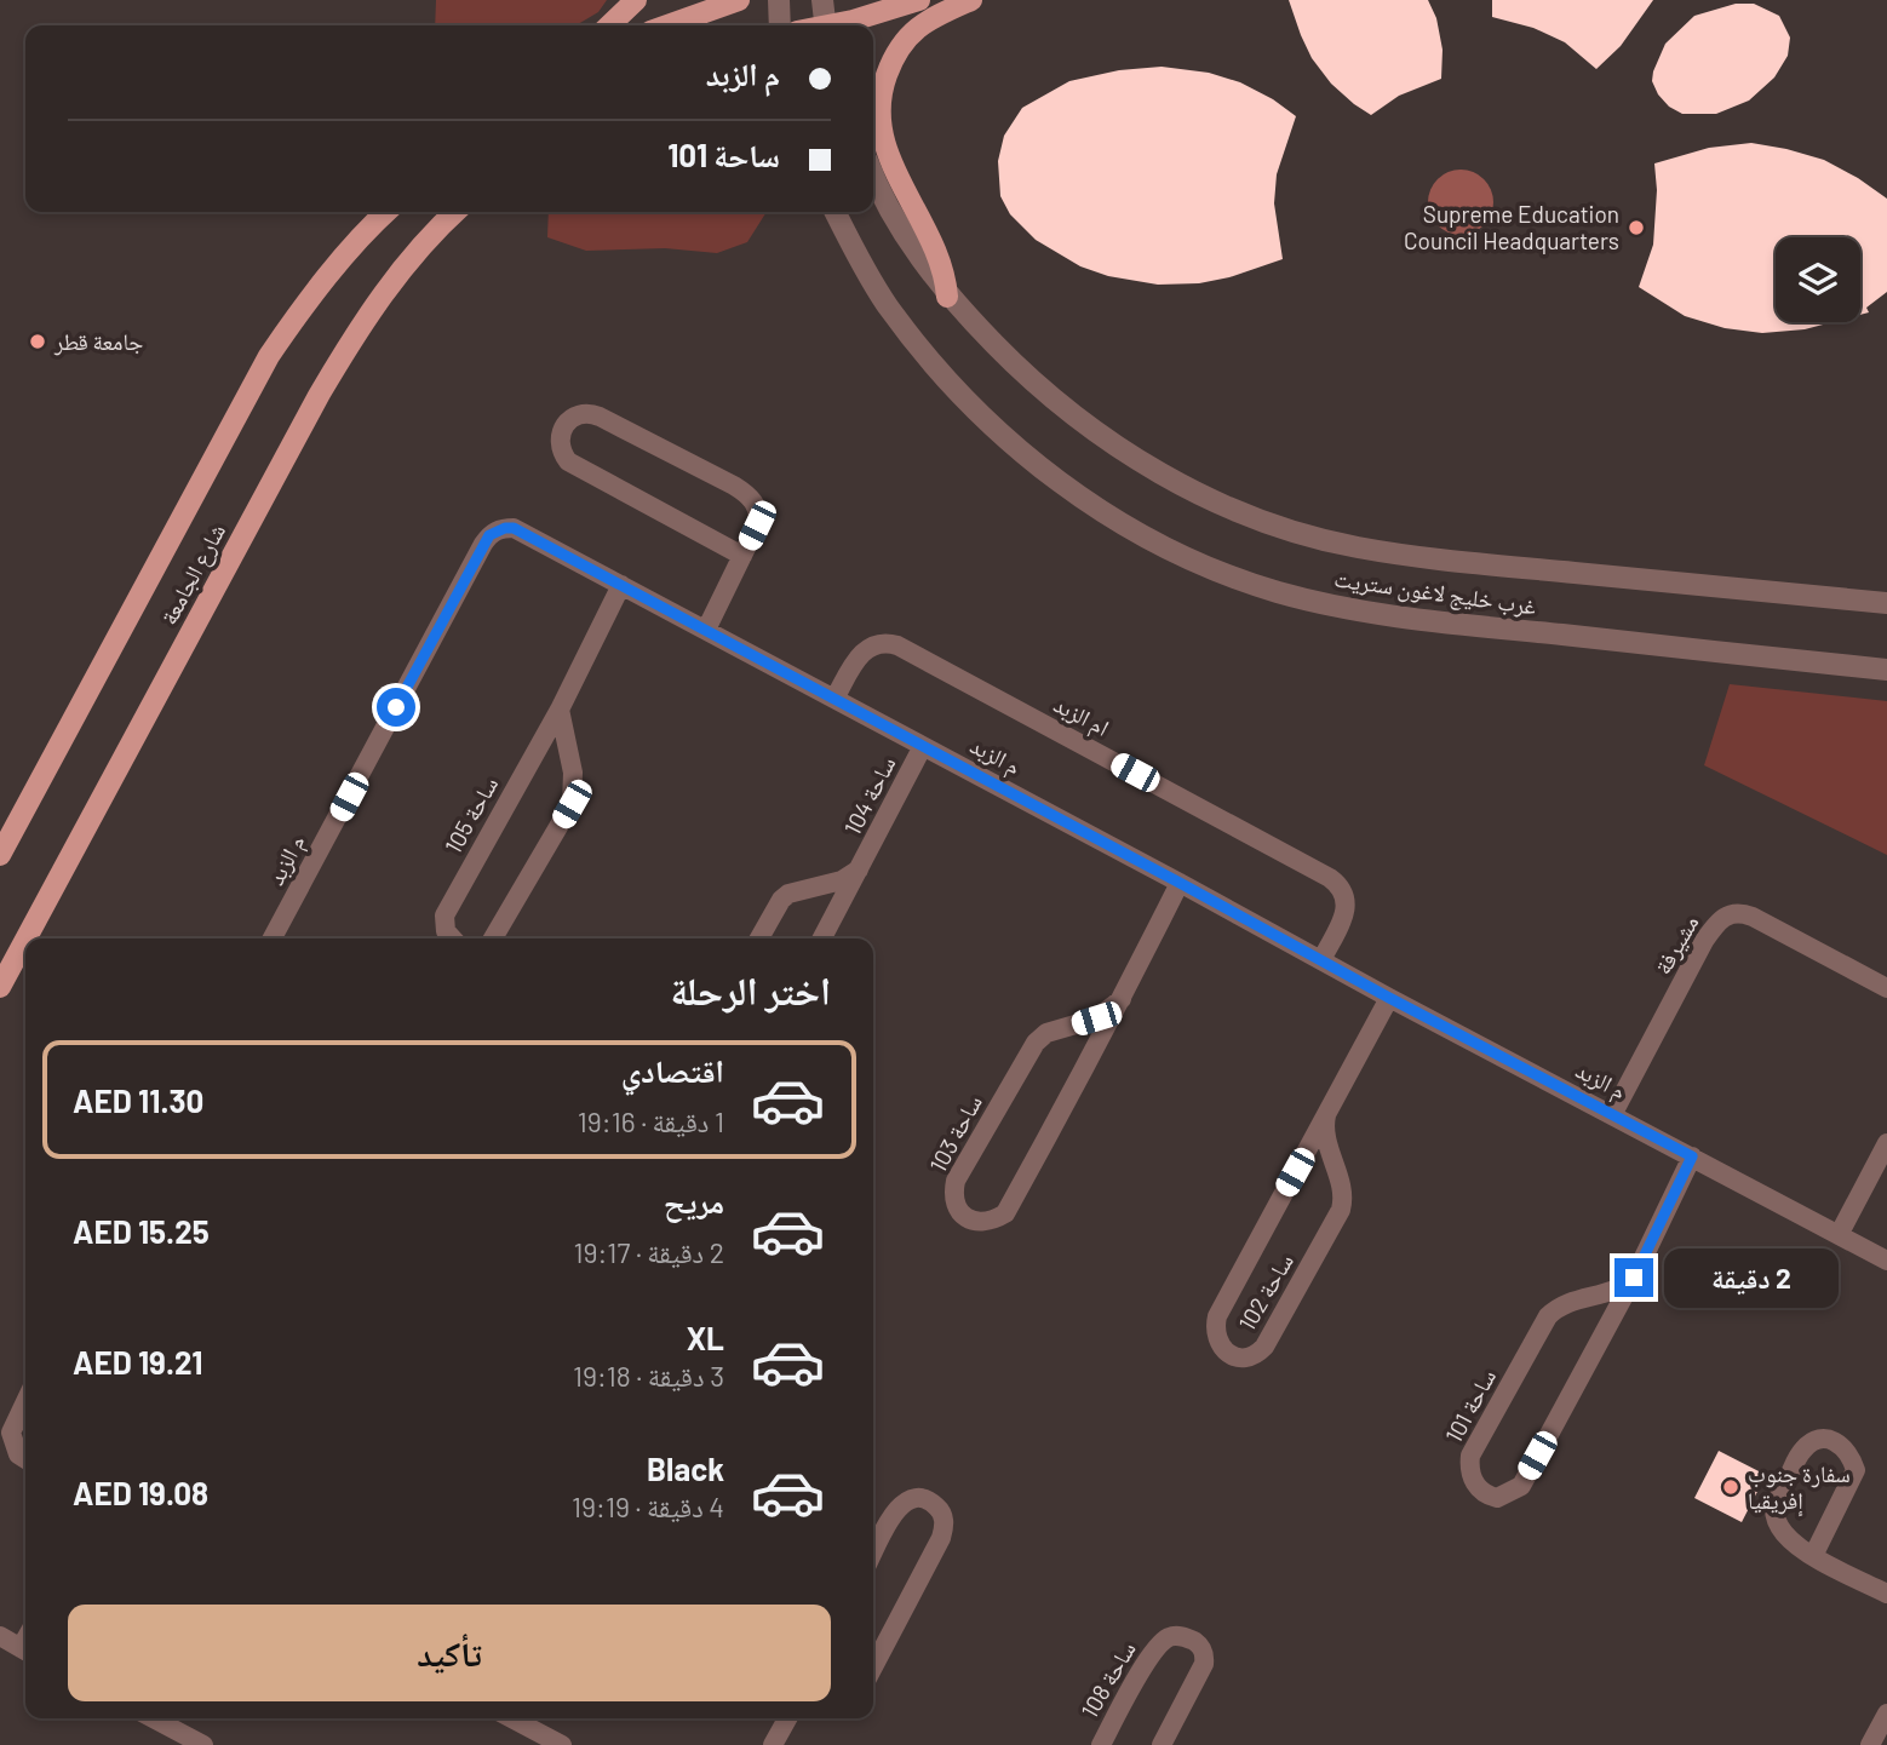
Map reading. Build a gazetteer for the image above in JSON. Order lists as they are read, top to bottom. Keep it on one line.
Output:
{"streets":{"main road":["شارع الجامعة"],"street":["غرب خليج لاغون ستريت","ام الزبد","م الزبد","ساحة 104","ساحة 105","مشيرفة","ساحة 103","ساحة 102","ساحة 101","ساحة 108"]},"crossings":[["ام الزبد","م الزبد"],["م الزبد","ساحة 104"],["م الزبد","ساحة 105"],["م الزبد","مشيرفة"],["م الزبد","ساحة 103"],["م الزبد","ساحة 102"],["م الزبد","ساحة 101"]],"places":["Supreme Education Council Headquarters","جامعة قطر","سفارة جنوب إفريقيا"],"page":{"banner":["م الزبد","ساحة 101"],"heading":"اختر الرحلة","list":[{"name":"اقتصادي","note":"1 دقيقة · 19:16","value":"AED 11.30"},{"name":"مريح","note":"2 دقيقة · 19:17","value":"AED 15.25"},{"name":"XL","note":"3 دقيقة · 19:18","value":"AED 19.21"},{"name":"Black","note":"4 دقيقة · 19:19","value":"AED 19.08"}],"bubble":"2 دقيقة","buttons":"تأكيد"}}
